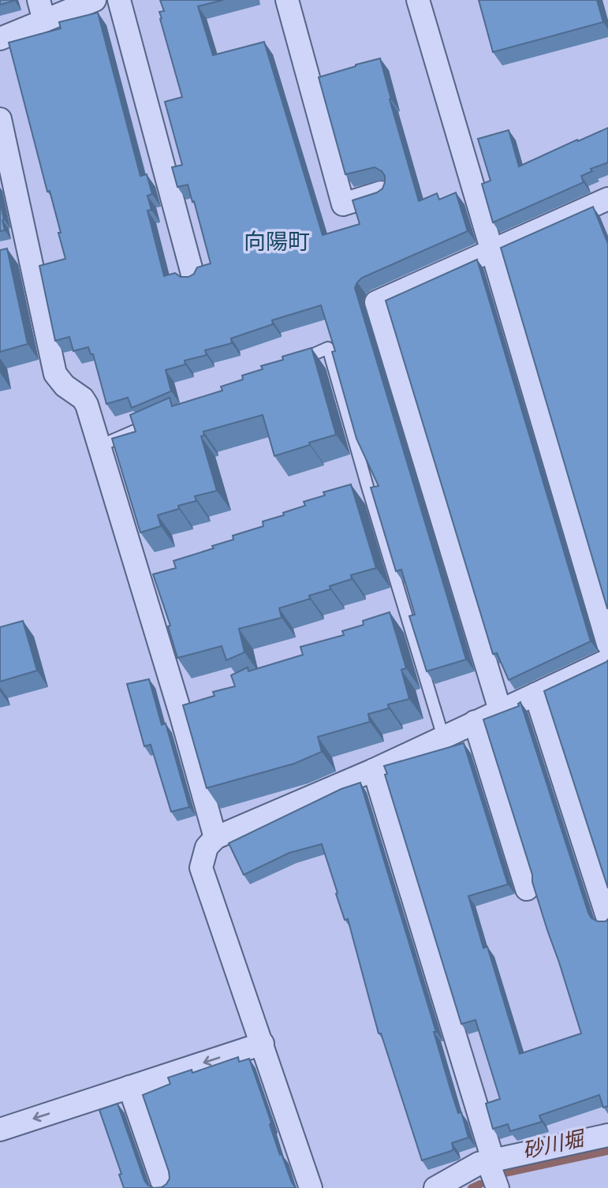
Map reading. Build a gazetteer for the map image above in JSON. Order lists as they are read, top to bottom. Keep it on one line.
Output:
{"districts":["向陽町"],"water":["砂川堀"]}
